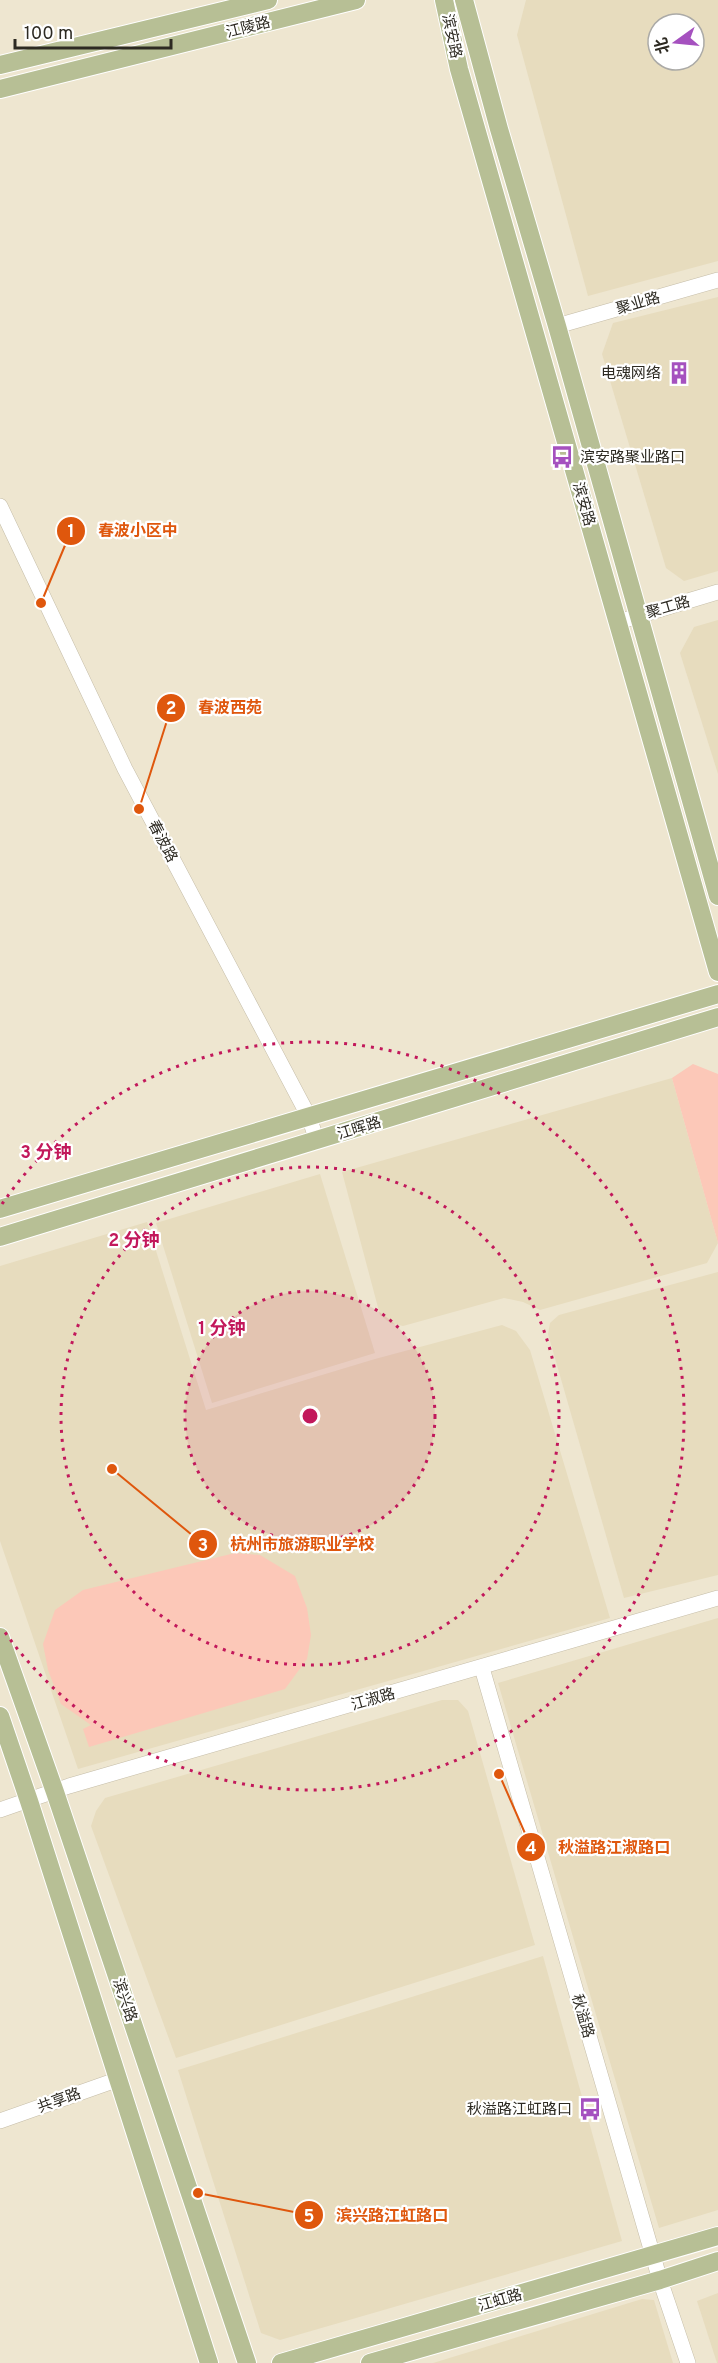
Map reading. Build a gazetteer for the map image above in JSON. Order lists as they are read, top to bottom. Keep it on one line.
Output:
{"streets":{"main road":["江陵路","滨安路","江晖路","滨兴路","江虹路"],"street":["聚业路","聚工路","春波路","江淑路","秋溢路","共享路"]},"crossings":[["滨安路","聚业路"],["滨安路","聚工路"],["春波路","江晖路"],["江淑路","滨兴路"],["江淑路","秋溢路"],["滨兴路","共享路"],["秋溢路","江虹路"]],"places":{"building":["电魂网络"],"bus stop":["滨安路聚业路口","秋溢路江虹路口"],"other":["春波小区中","春波西苑","杭州市旅游职业学校","秋溢路江淑路口","滨兴路江虹路口"]},"scale_bar":"100 m","north":"left","rings":["3 分钟","2 分钟","1 分钟"]}
